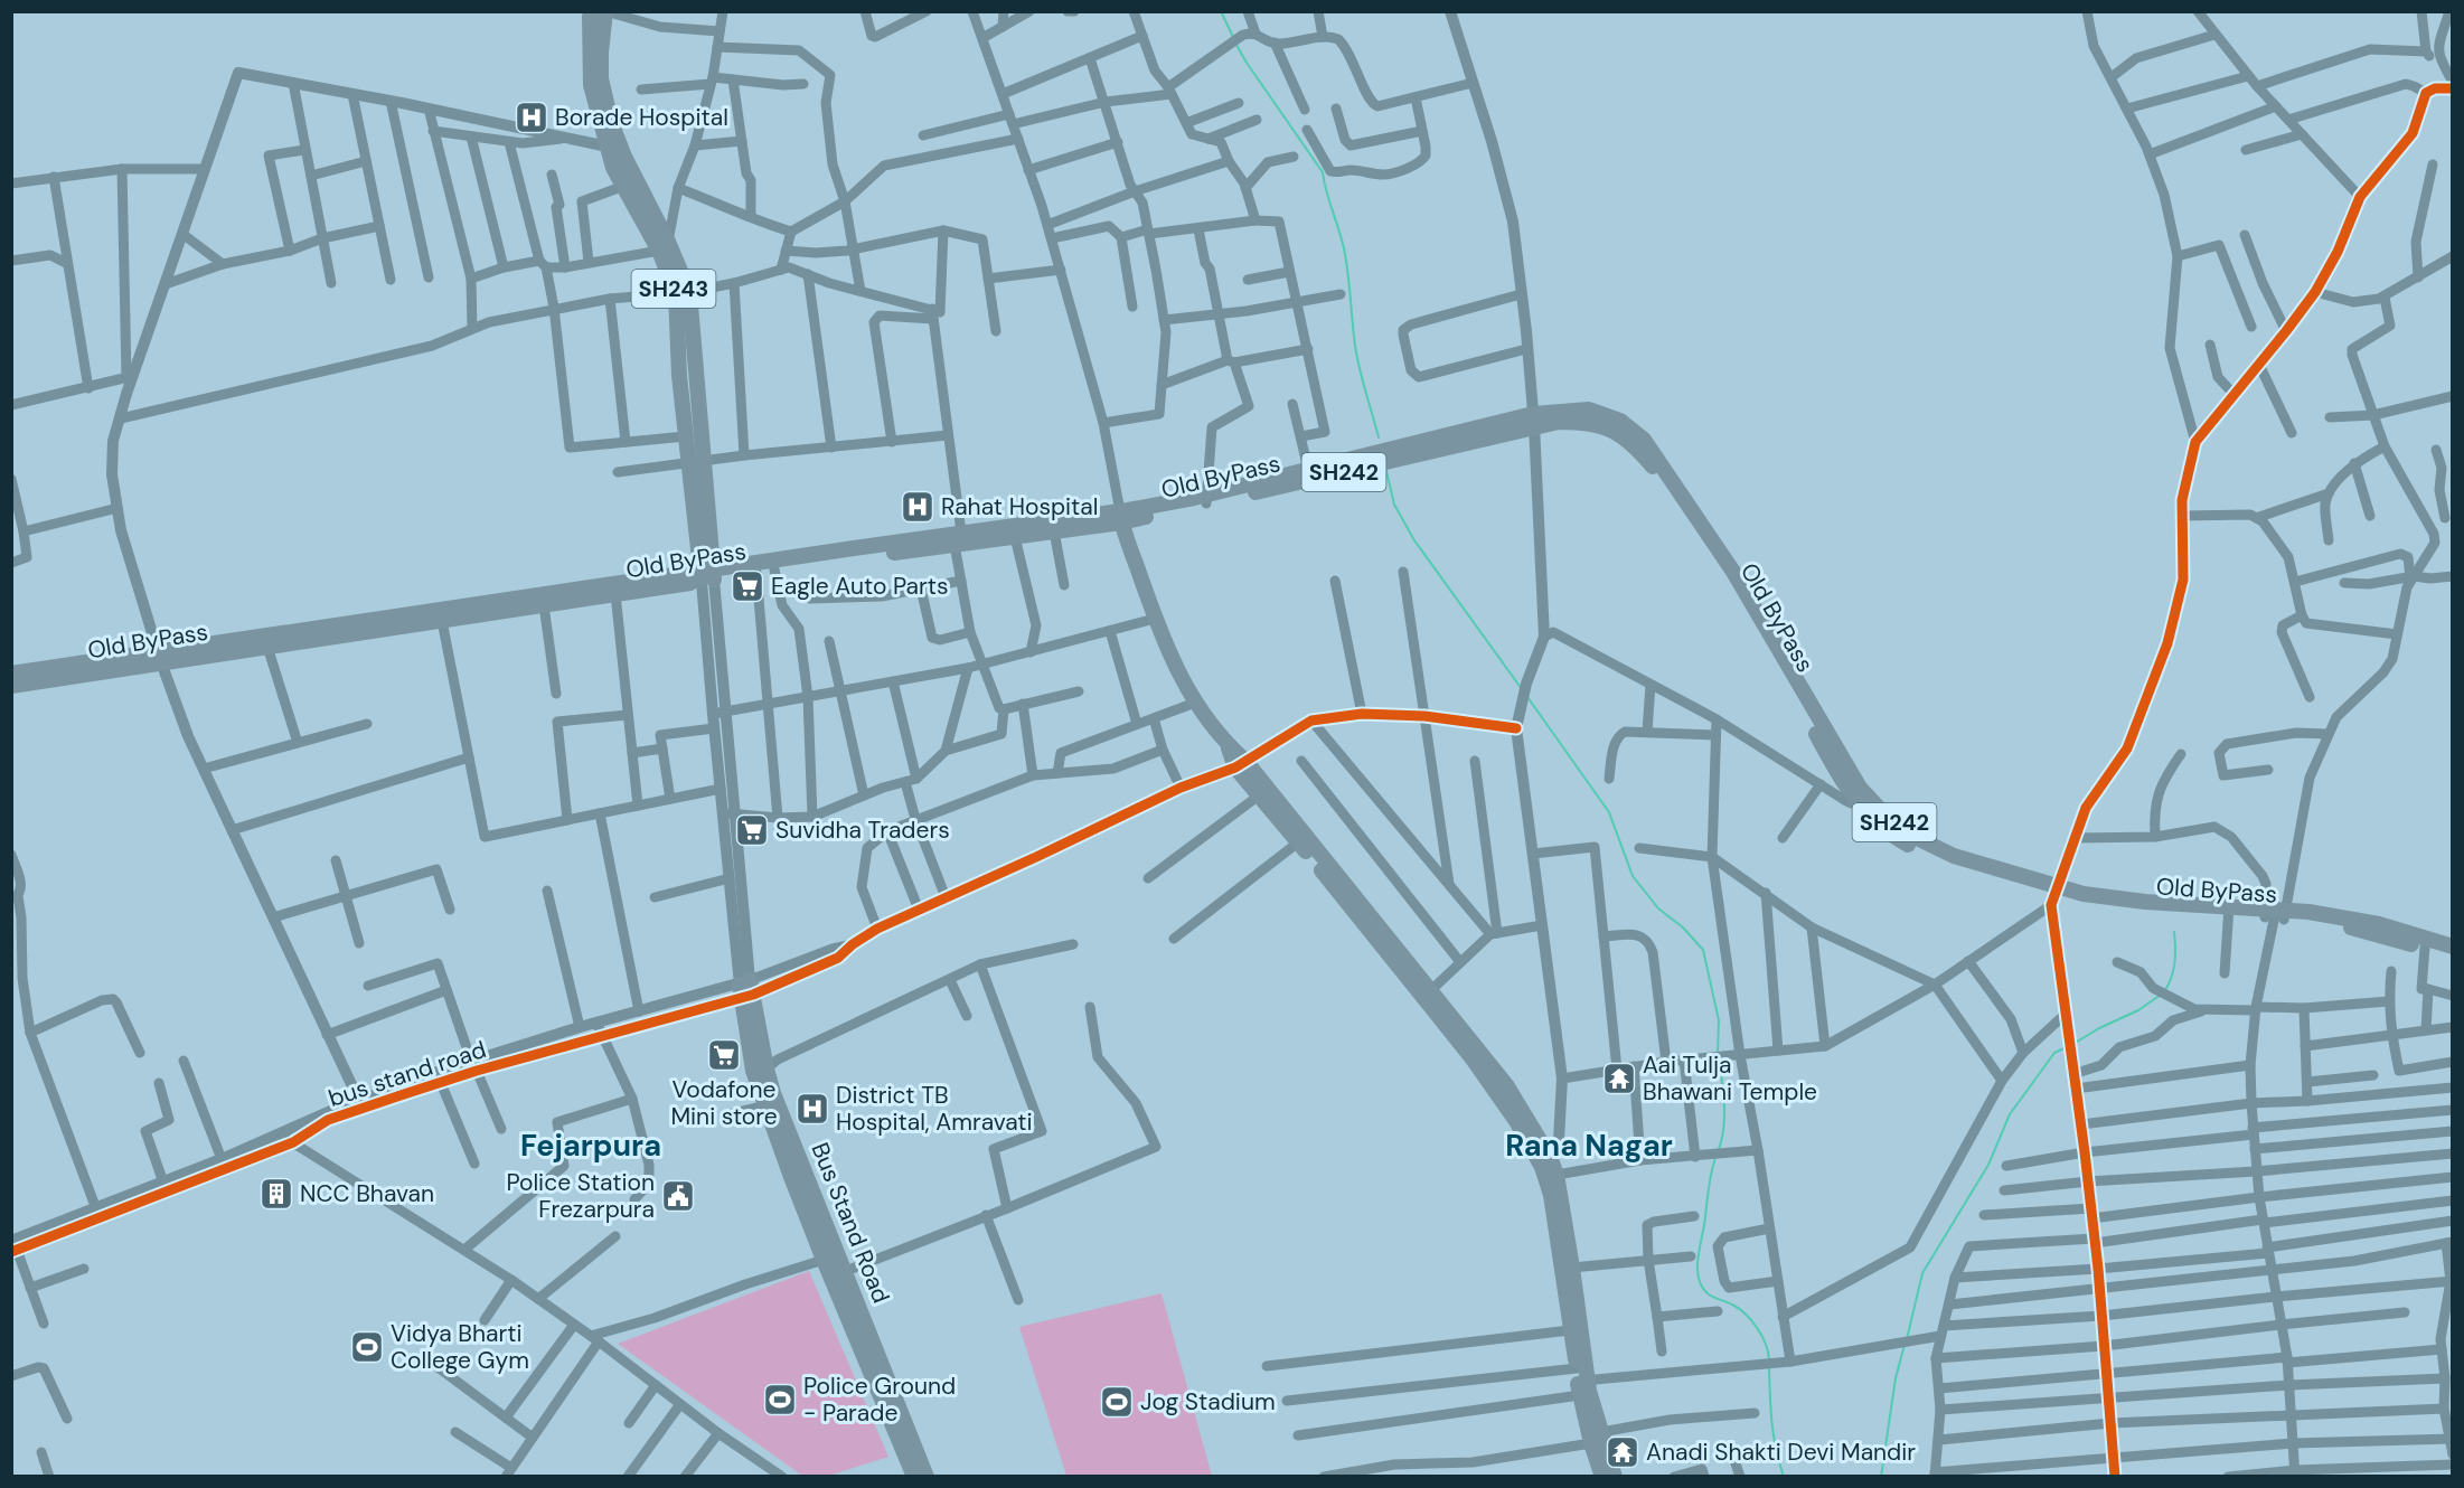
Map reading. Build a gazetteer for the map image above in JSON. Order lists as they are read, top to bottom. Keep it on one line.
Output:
{"streets":{"main road":["SH243","SH242","Old ByPass","Bus Stand Road"],"street":["bus stand road"]},"crossings":[["SH243","Old ByPass"],["bus stand road","Bus Stand Road"]],"districts":["Fejarpura","Rana Nagar"],"places":{"hospital":["Borade Hospital","Rahat Hospital","District TB Hospital, Amravati"],"supermarket":["Eagle Auto Parts","Suvidha Traders","Vodafone Mini store"],"temple":["Aai Tulja Bhawani Temple","Anadi Shakti Devi Mandir"],"building":["NCC Bhavan"],"public building":["Police Station Frezarpura"],"sports":["Vidya Bharti College Gym","Police Ground - Parade","Jog Stadium"]}}
